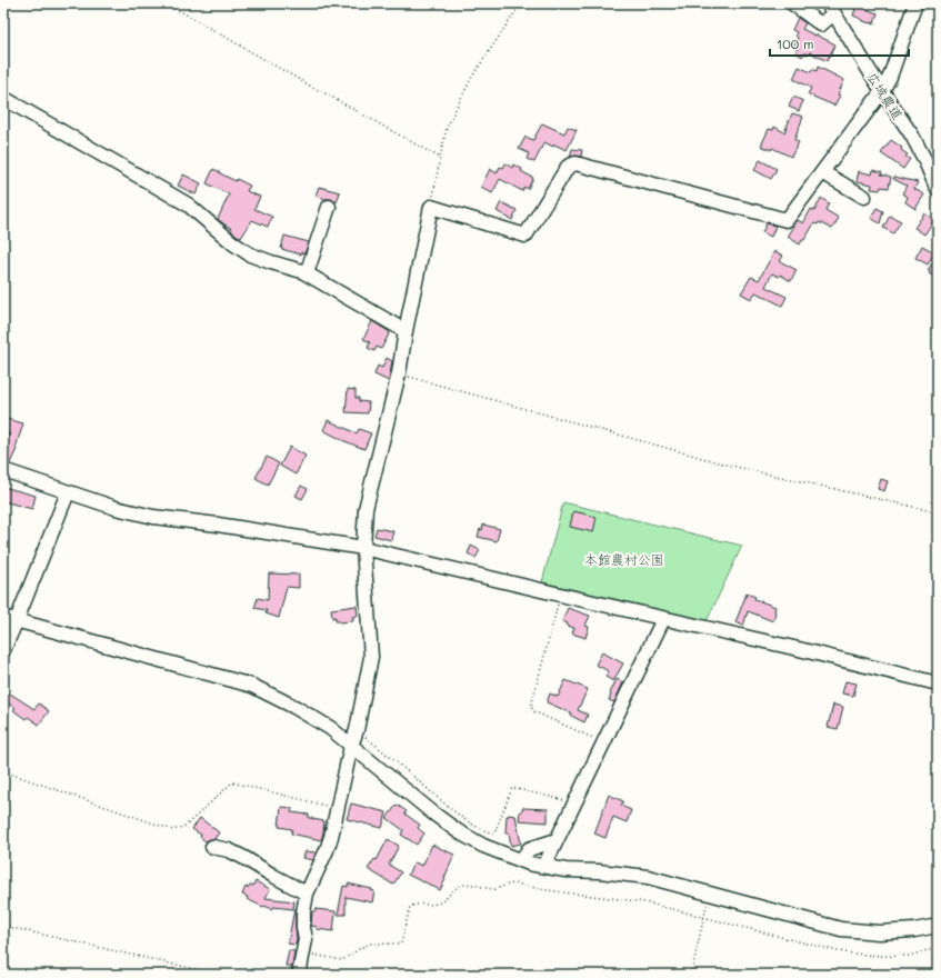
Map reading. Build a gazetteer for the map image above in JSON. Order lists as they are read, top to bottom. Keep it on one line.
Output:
{"streets":{"street":["広域農道"]},"parks":["本館農村公園"],"scale_bar":"100 m"}
